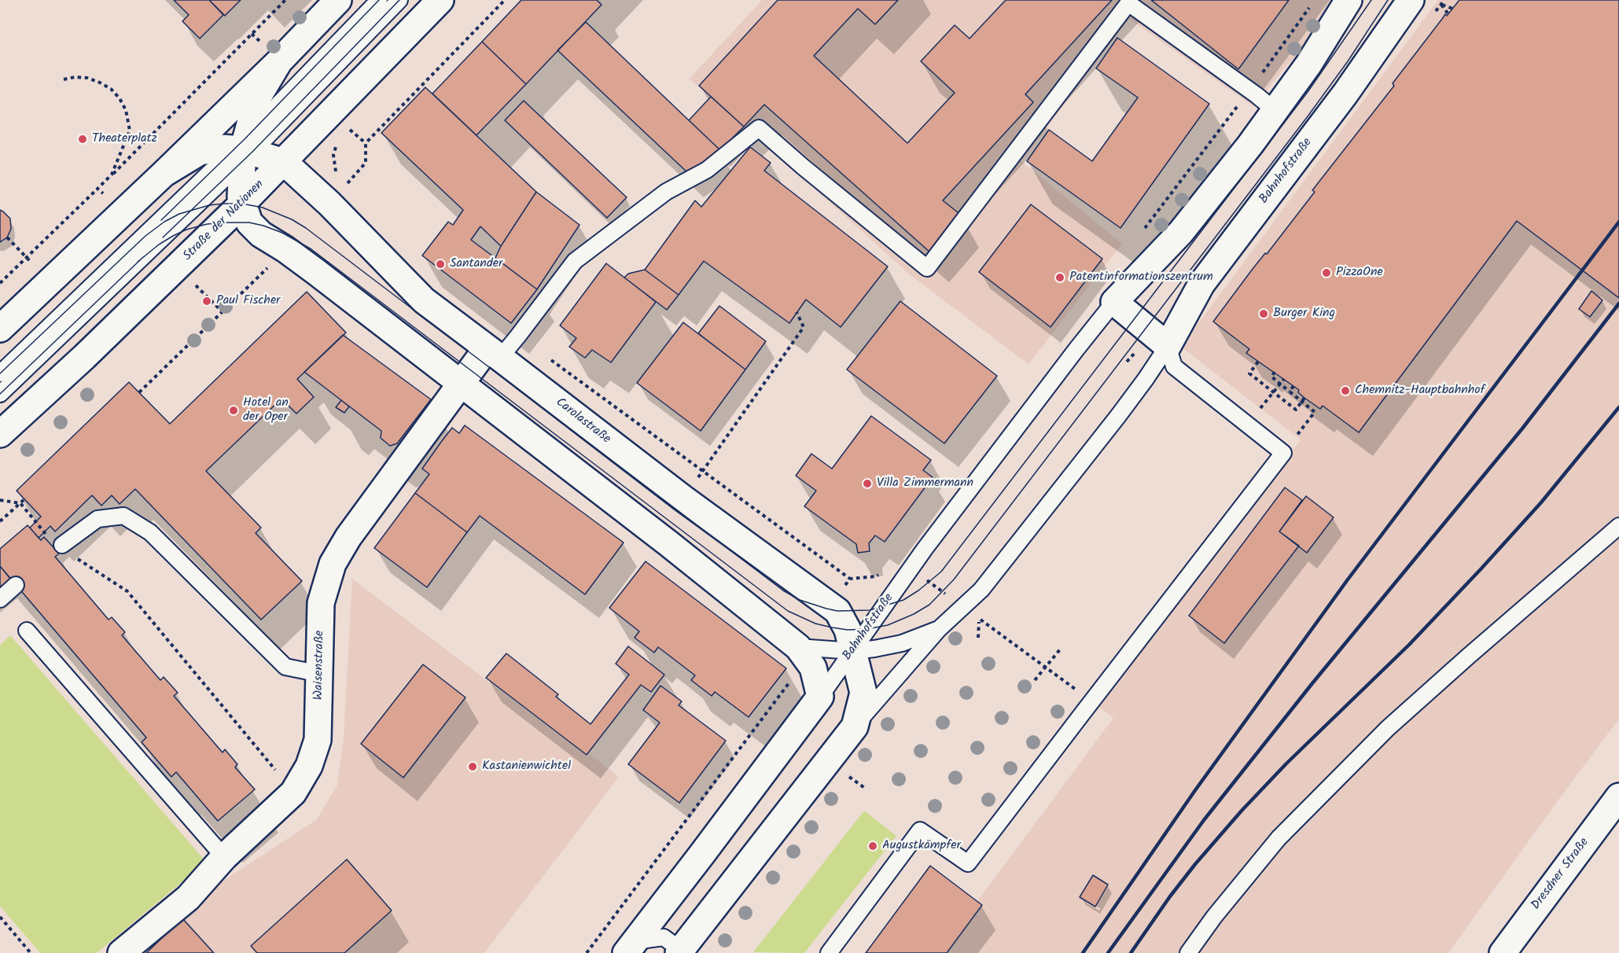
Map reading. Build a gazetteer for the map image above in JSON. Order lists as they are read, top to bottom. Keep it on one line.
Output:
{"streets":{"main road":["Bahnhofstraße","Straße der Nationen","Carolastraße","Waisenstraße","Dresdner Straße"]},"crossings":[["Bahnhofstraße","Carolastraße"],["Straße der Nationen","Carolastraße"],["Carolastraße","Waisenstraße"]],"places":["Theaterplatz","Santander","PizzaOne","Patentinformationszentrum","Paul Fischer","Burger King","Chemnitz-Hauptbahnhof","Hotel an der Oper","Villa Zimmermann","Kastanienwichtel","Augustkämpfer"]}
